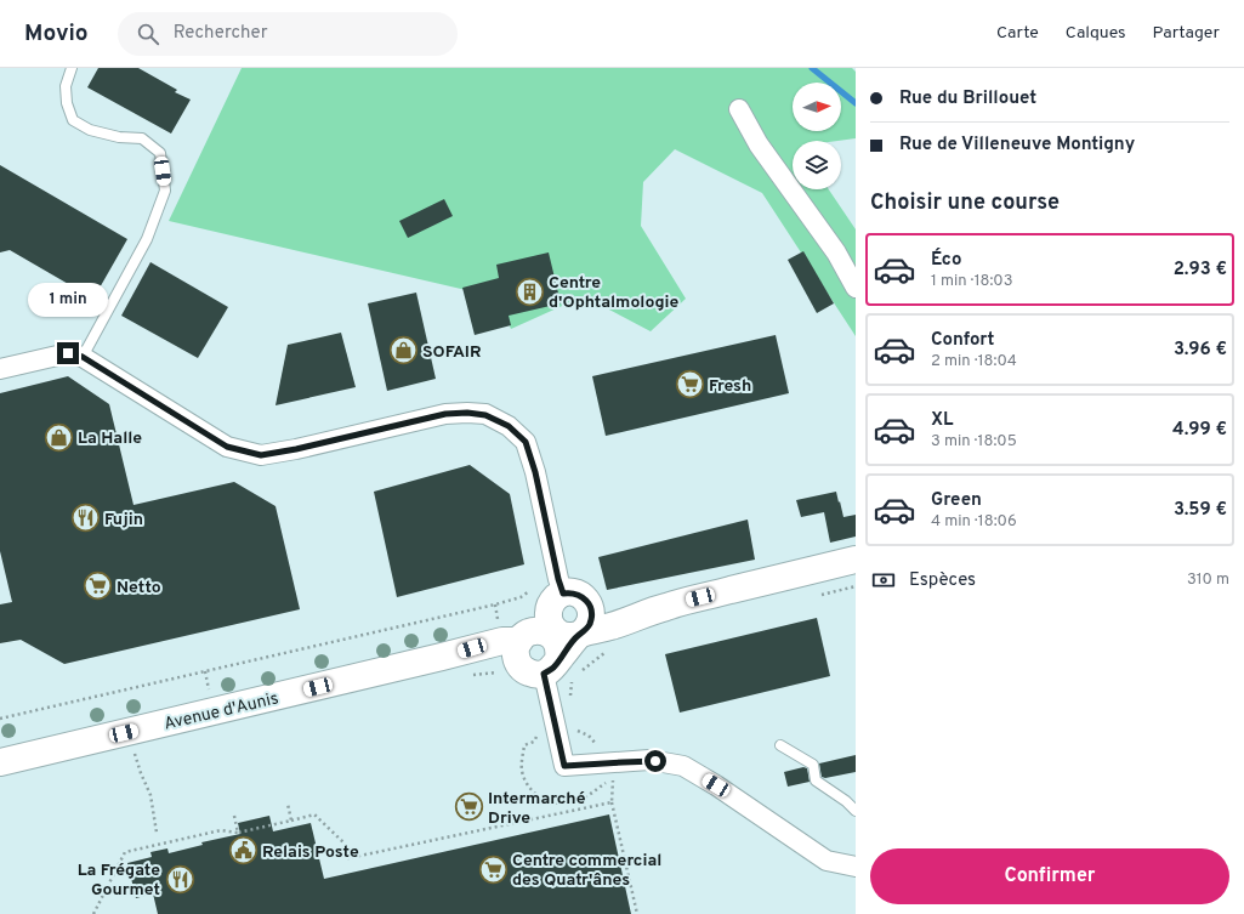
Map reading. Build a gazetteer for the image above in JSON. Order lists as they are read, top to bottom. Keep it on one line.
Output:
{"streets":{"main road":["Avenue d'Aunis"]},"places":{"building":["Centre d'Ophtalmologie"],"shop":["SOFAIR","La Halle"],"supermarket":["Fresh","Netto","Intermarché Drive","Centre commercial des Quatr'ânes"],"restaurant":["Fujin","La Frégate Gourmet"],"public building":["Relais Poste"]},"north":"right","page":{"header":"Movio","search":"Rechercher","nav":["Carte","Calques","Partager"],"banner":["Rue du Brillouet","Rue de Villeneuve Montigny"],"heading":"Choisir une course","list":[{"name":"Éco","note":"1 min · 18:03","value":"2.93 €"},{"name":"Confort","note":"2 min · 18:04","value":"3.96 €"},{"name":"XL","note":"3 min · 18:05","value":"4.99 €"},{"name":"Green","note":"4 min · 18:06","value":"3.59 €"}],"bubble":"1 min","pay":["Espèces","310 m"],"buttons":"Confirmer"}}
